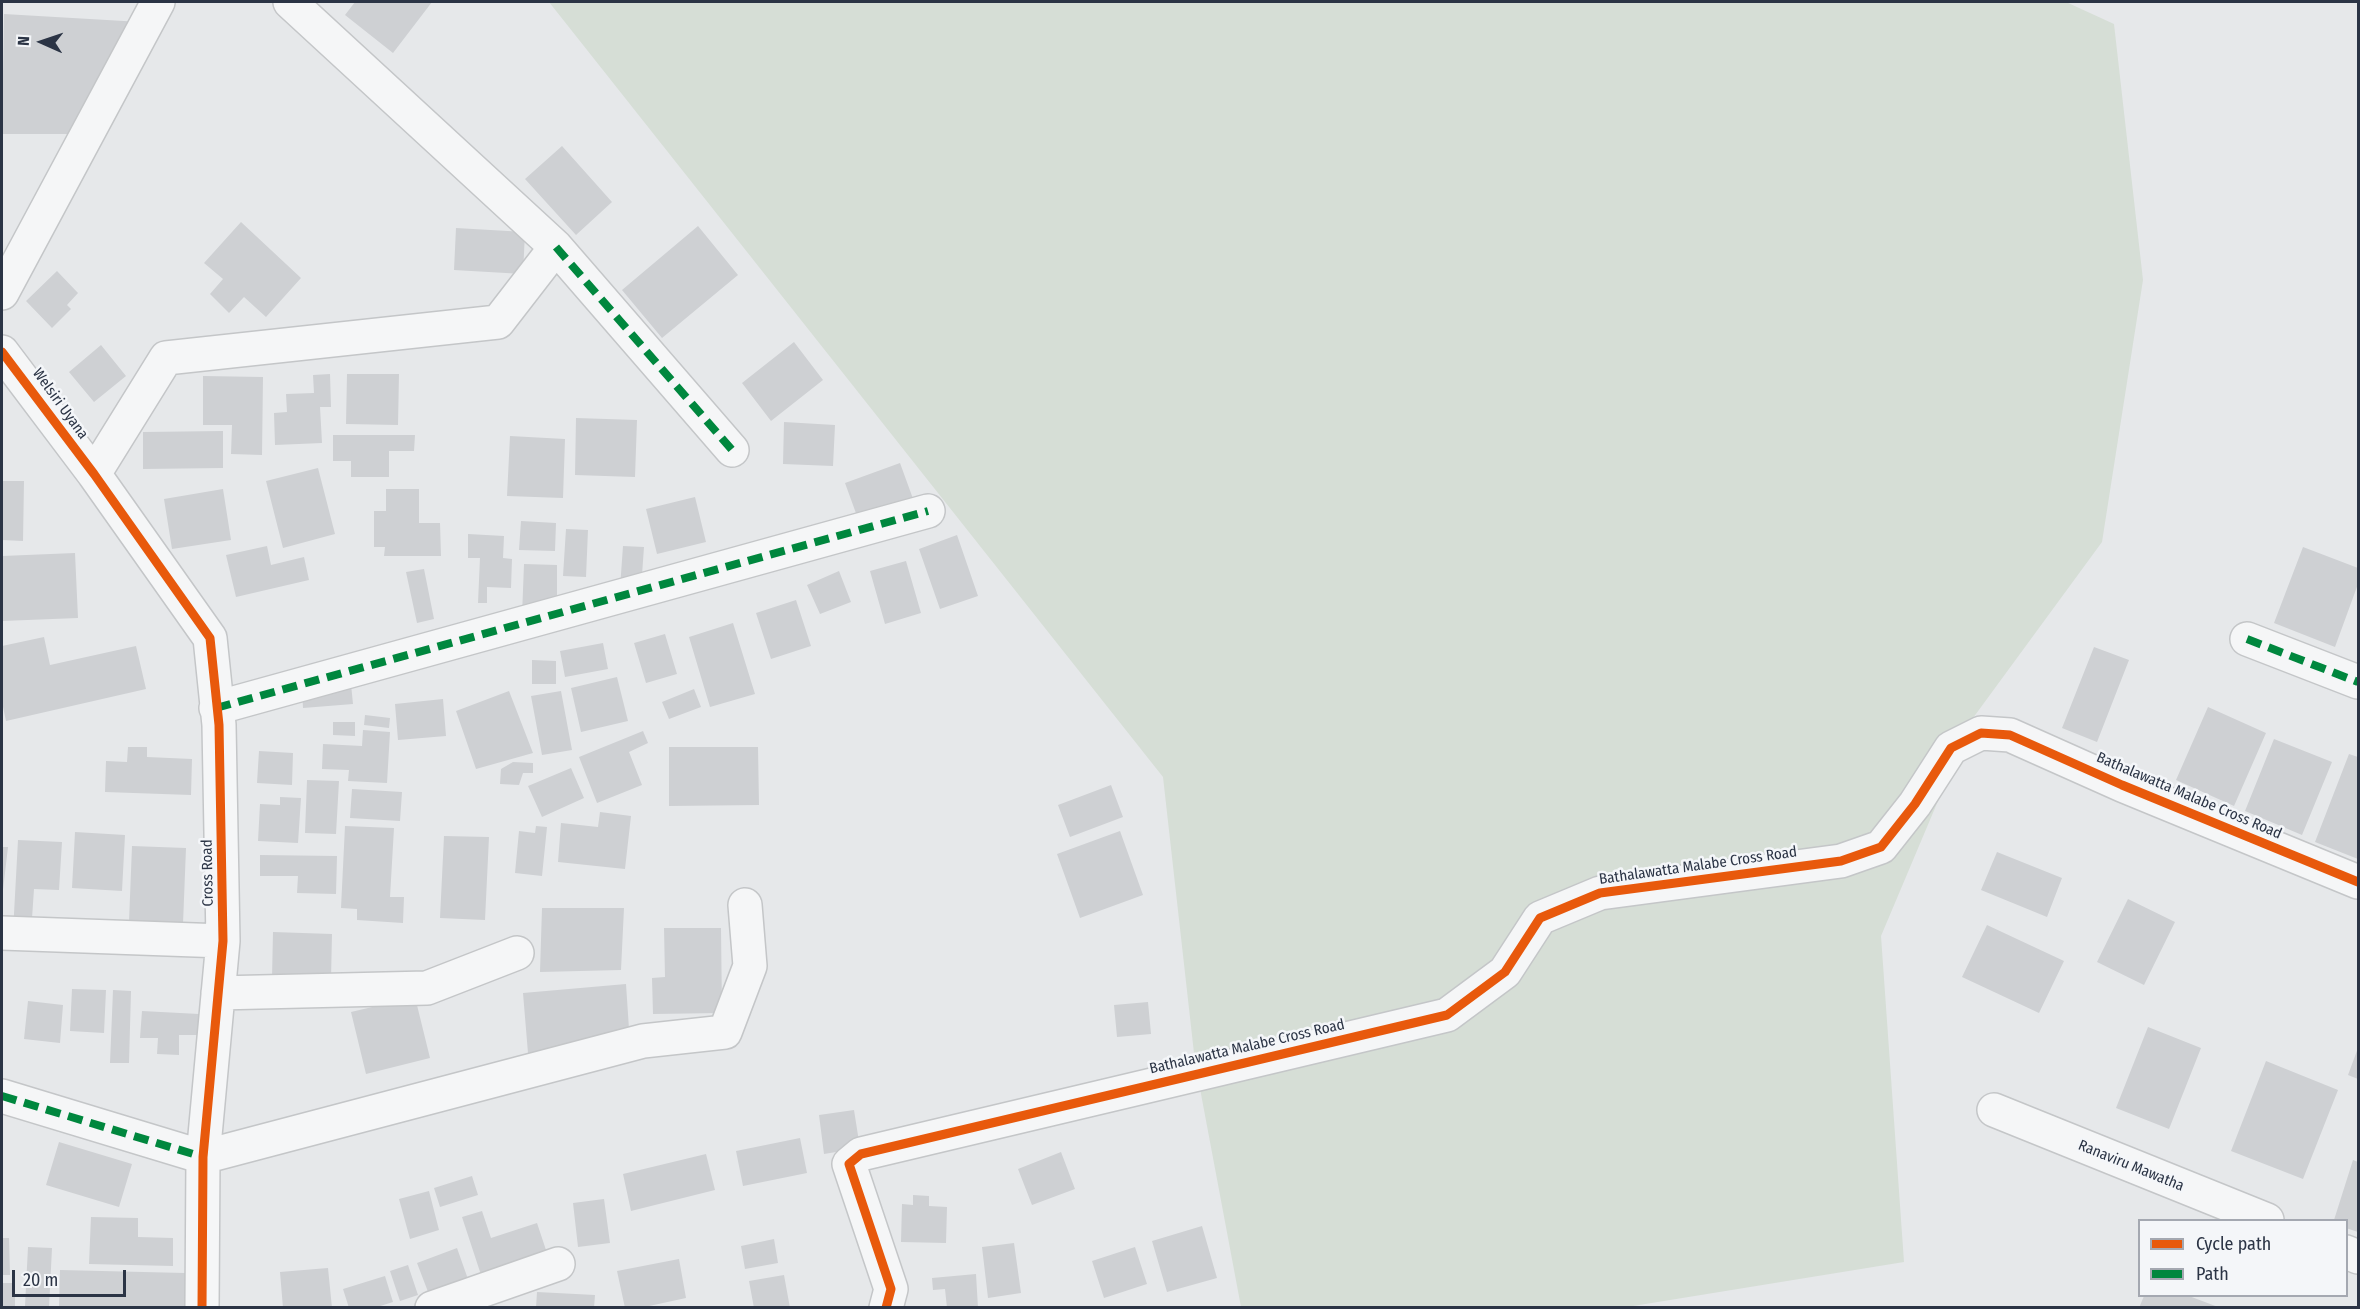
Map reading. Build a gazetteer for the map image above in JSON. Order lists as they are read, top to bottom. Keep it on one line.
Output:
{"streets":{"street":["Welsiri Uyana","Bathalawatta Malabe Cross Road","Cross Road","Ranaviru Mawatha"]},"crossings":[["Welsiri Uyana","Cross Road"]],"legend":["Cycle path","Path"],"scale_bar":"20 m","north":"left"}
